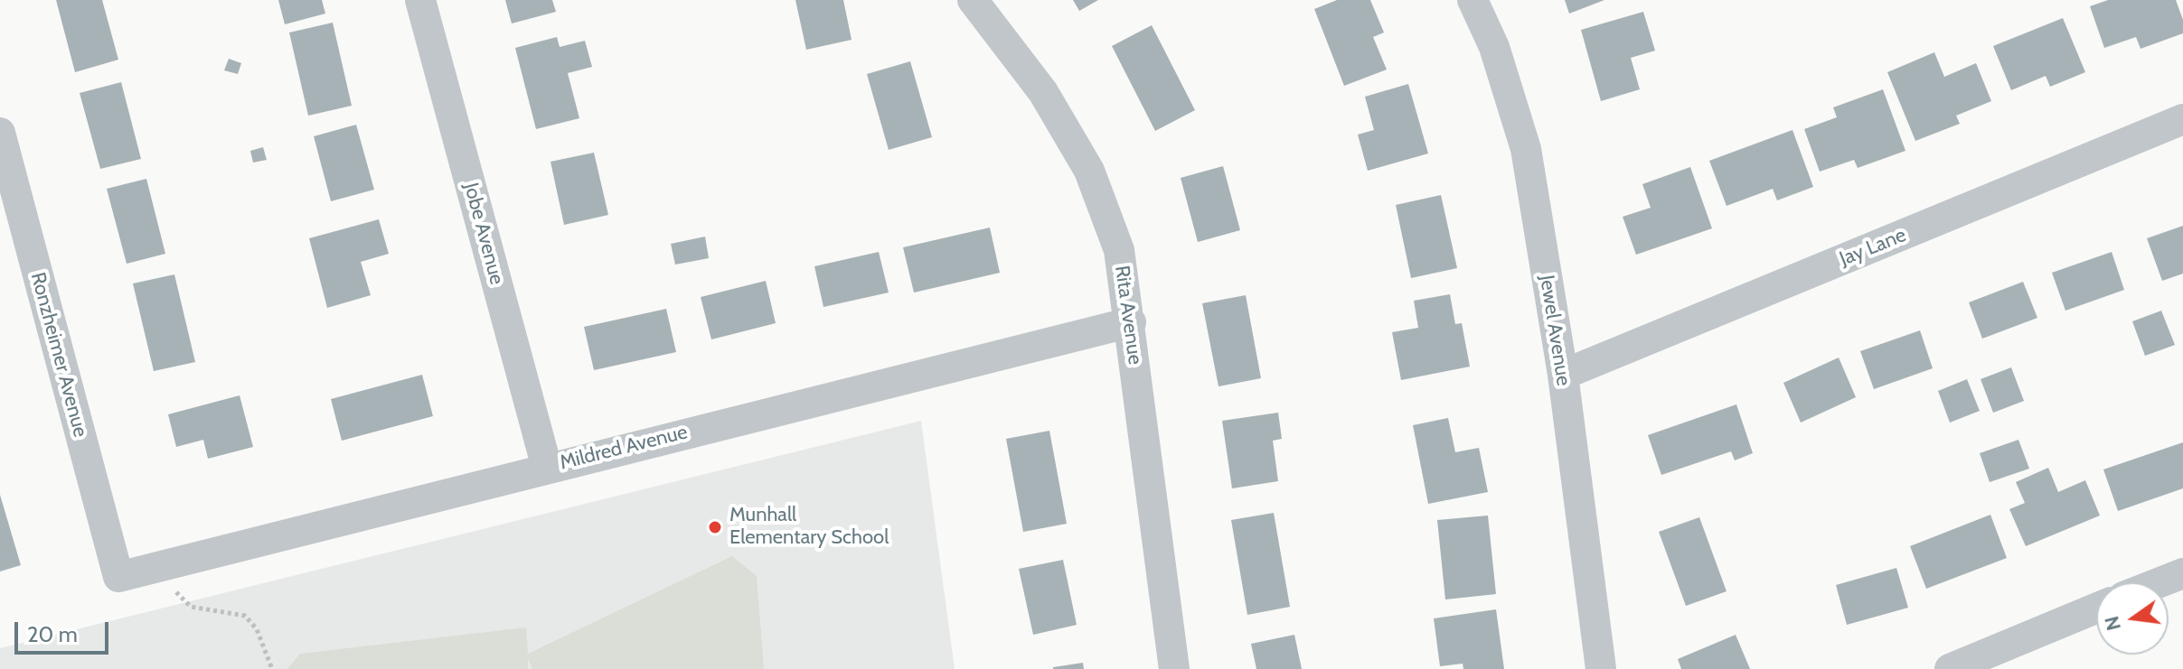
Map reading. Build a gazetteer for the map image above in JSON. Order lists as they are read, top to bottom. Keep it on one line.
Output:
{"streets":{"street":["Jobe Avenue","Jay Lane","Rita Avenue","Jewel Avenue","Ronzheimer Avenue","Mildred Avenue"]},"crossings":[["Jobe Avenue","Mildred Avenue"],["Jay Lane","Jewel Avenue"],["Rita Avenue","Mildred Avenue"],["Ronzheimer Avenue","Mildred Avenue"]],"places":["Munhall Elementary School"],"scale_bar":"20 m","north":"left"}
